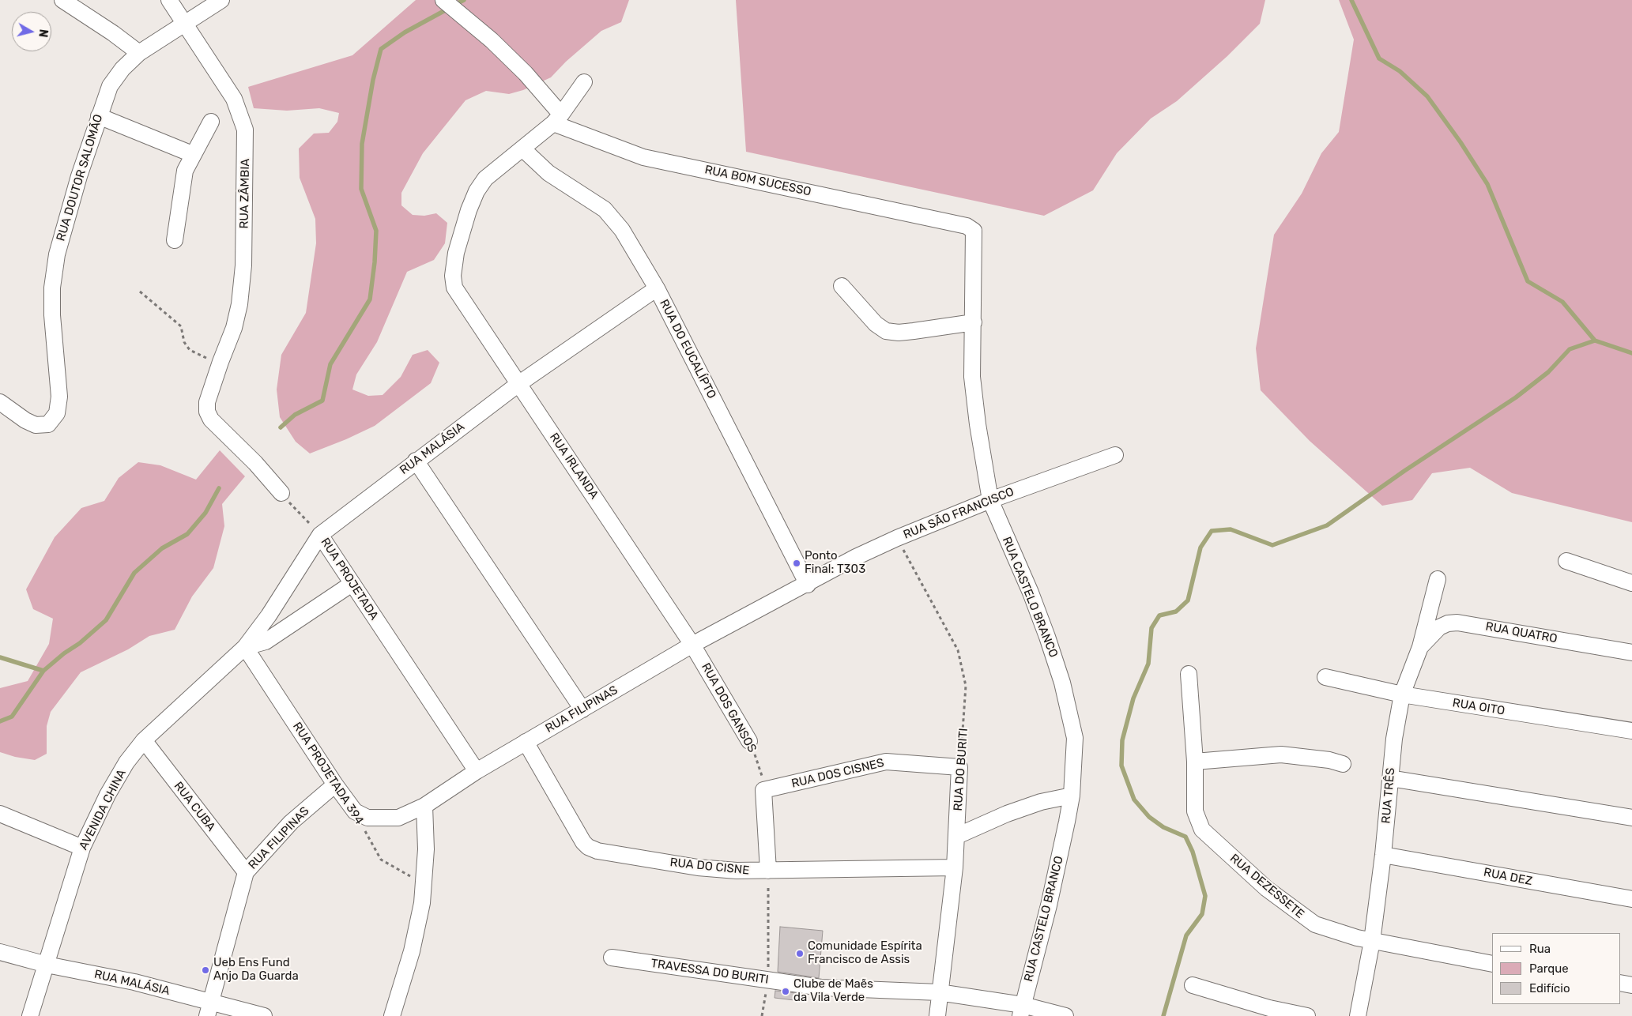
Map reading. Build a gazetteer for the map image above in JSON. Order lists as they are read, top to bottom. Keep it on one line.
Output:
{"streets":{"street":["RUA DOUTOR SALOMÃO","RUA BOM SUCESSO","RUA ZÂMBIA","RUA DO EUCALÍPTO","RUA MALÁSIA","RUA IRLANDA","RUA SÃO FRANCISCO","RUA PROJETADA","RUA CASTELO BRANCO","RUA QUATRO","RUA OITO","RUA DOS GANSOS","RUA FILIPINAS","RUA DO BURITI","RUA PROJETADA 394","RUA DOS CISNES","RUA TRÊS","RUA CUBA","AVENIDA CHINA","RUA DO CISNE","RUA DEZ","RUA DEZESSETE","TRAVESSA DO BURITI"]},"crossings":[["RUA DOUTOR SALOMÃO","RUA ZÂMBIA"],["RUA BOM SUCESSO","RUA CASTELO BRANCO"],["RUA ZÂMBIA","RUA PROJETADA"],["RUA DO EUCALÍPTO","RUA MALÁSIA"],["RUA DO EUCALÍPTO","RUA IRLANDA"],["RUA DO EUCALÍPTO","RUA SÃO FRANCISCO"],["RUA DO EUCALÍPTO","RUA FILIPINAS"],["RUA MALÁSIA","RUA IRLANDA"],["RUA MALÁSIA","RUA PROJETADA"],["RUA MALÁSIA","RUA FILIPINAS"],["RUA MALÁSIA","RUA PROJETADA 394"],["RUA MALÁSIA","AVENIDA CHINA"],["RUA IRLANDA","RUA DOS GANSOS"],["RUA IRLANDA","RUA FILIPINAS"],["RUA SÃO FRANCISCO","RUA CASTELO BRANCO"],["RUA SÃO FRANCISCO","RUA FILIPINAS"],["RUA SÃO FRANCISCO","RUA DO BURITI"],["RUA PROJETADA","RUA FILIPINAS"],["RUA CASTELO BRANCO","TRAVESSA DO BURITI"],["RUA QUATRO","RUA TRÊS"],["RUA OITO","RUA TRÊS"],["RUA DOS GANSOS","RUA FILIPINAS"],["RUA FILIPINAS","RUA PROJETADA 394"],["RUA FILIPINAS","RUA CUBA"],["RUA FILIPINAS","RUA DO CISNE"],["RUA DO BURITI","RUA DOS CISNES"],["RUA DO BURITI","RUA DO CISNE"],["RUA DO BURITI","TRAVESSA DO BURITI"],["RUA PROJETADA 394","AVENIDA CHINA"],["RUA DOS CISNES","RUA DO CISNE"],["RUA TRÊS","RUA DEZ"],["RUA TRÊS","RUA DEZESSETE"],["RUA CUBA","AVENIDA CHINA"]],"places":["Ponto Final: T303","Comunidade Espírita Francisco de Assis","Ueb Ens Fund Anjo Da Guarda","Clube de Maẽs da Vila Verde"],"legend":["Rua","Parque","Edifício"],"north":"right"}
